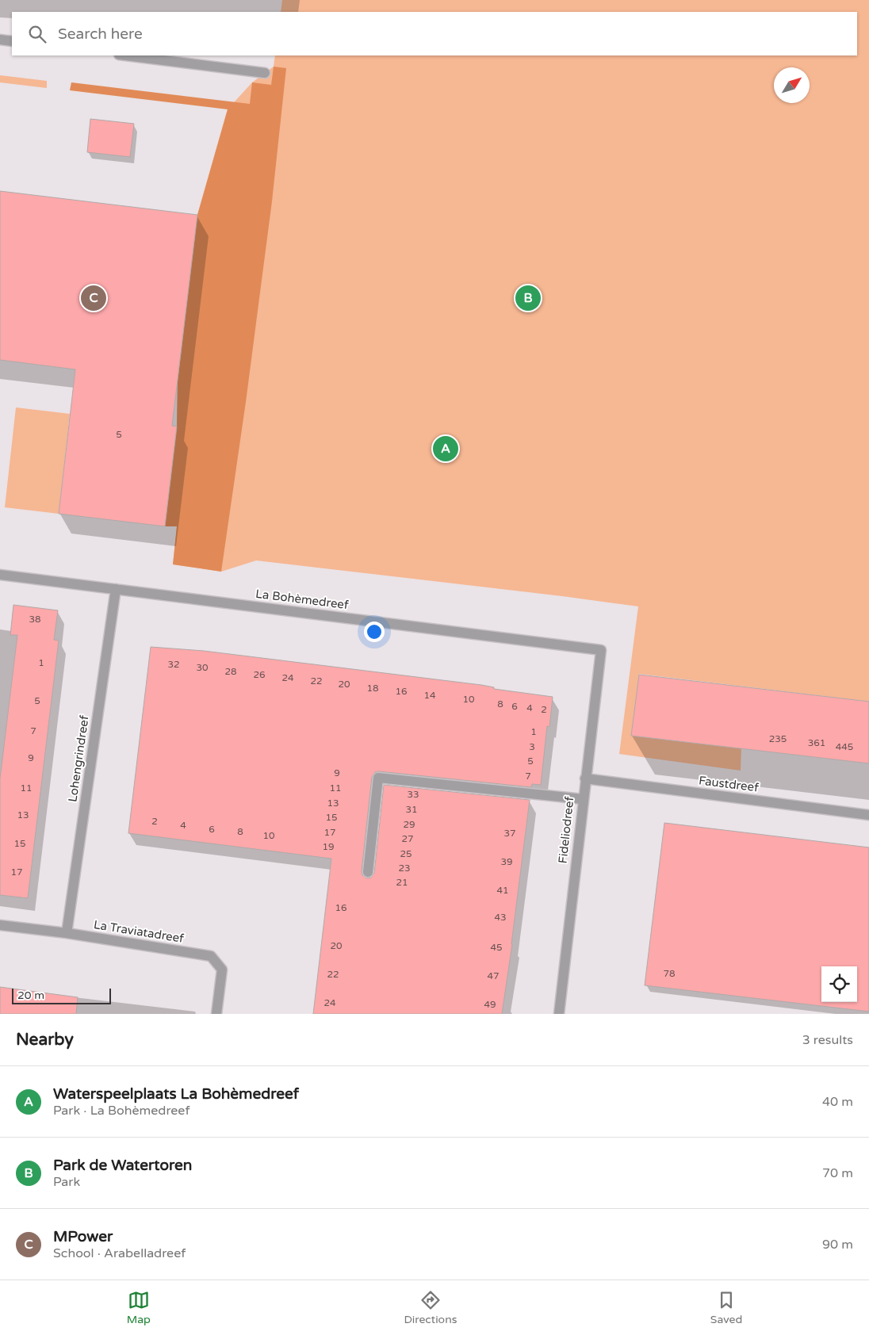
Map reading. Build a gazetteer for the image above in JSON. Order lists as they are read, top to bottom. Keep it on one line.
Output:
{"streets":{"street":["La Bohèmedreef","Lohengrindreef","Faustdreef","Fideliodreef","La Traviatadreef"]},"crossings":[["La Bohèmedreef","Lohengrindreef"],["La Bohèmedreef","Fideliodreef"],["Lohengrindreef","La Traviatadreef"],["Faustdreef","Fideliodreef"]],"house_numbers":["5","38","1","32","30","28","26","24","22","20","18","16","14","10","5","8","6","4","2","7","1","235","361","3","445","9","5","9","7","11","11","33","13","31","13","15","2","29","4","6","8","17","37","10","27","15","19","25","39","23","17","21","41","16","43","20","45","78","22","47","24","49"],"scale_bar":"20 m","north":"top right","page":{"search":"Search here","pins":["B","C","A"],"scale":"20 m","heading":["Nearby","3 results"],"list":[{"mark":"A","name":"Waterspeelplaats La Bohèmedreef","note":"Park · La Bohèmedreef","value":"40 m"},{"mark":"B","name":"Park de Watertoren","note":"Park","value":"70 m"},{"mark":"C","name":"MPower","note":"School · Arabelladreef","value":"90 m"}],"nav":["Map","Directions","Saved"]}}
